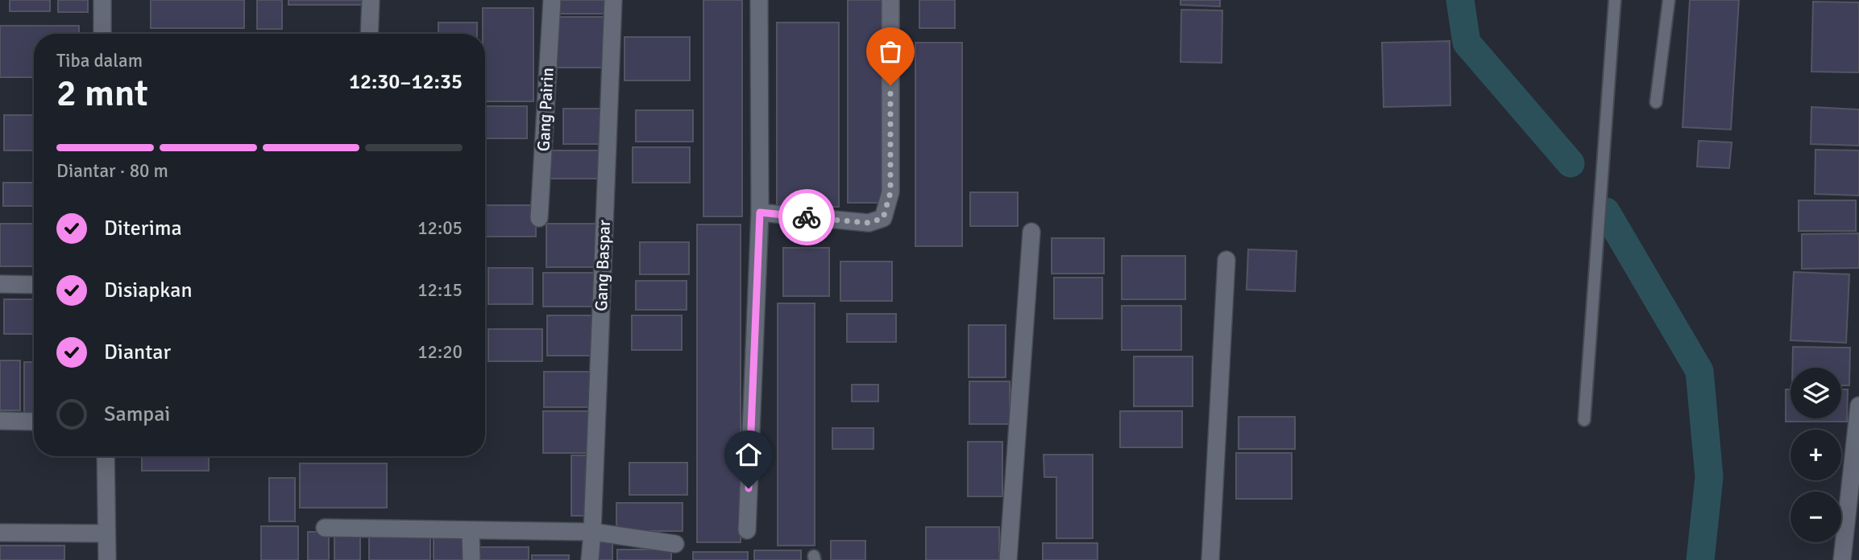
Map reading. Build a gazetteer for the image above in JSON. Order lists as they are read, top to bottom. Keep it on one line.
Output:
{"streets":{"street":["Gang Pairin","Gang Baspar"]},"page":{"heading":["2 mnt","Tiba dalam","12:30–12:35"],"bar":"Diantar · 80 m","list":[["Diterima","12:05"],["Disiapkan","12:15"],["Diantar","12:20"],"Sampai"],"map_buttons":["+","−"]}}
